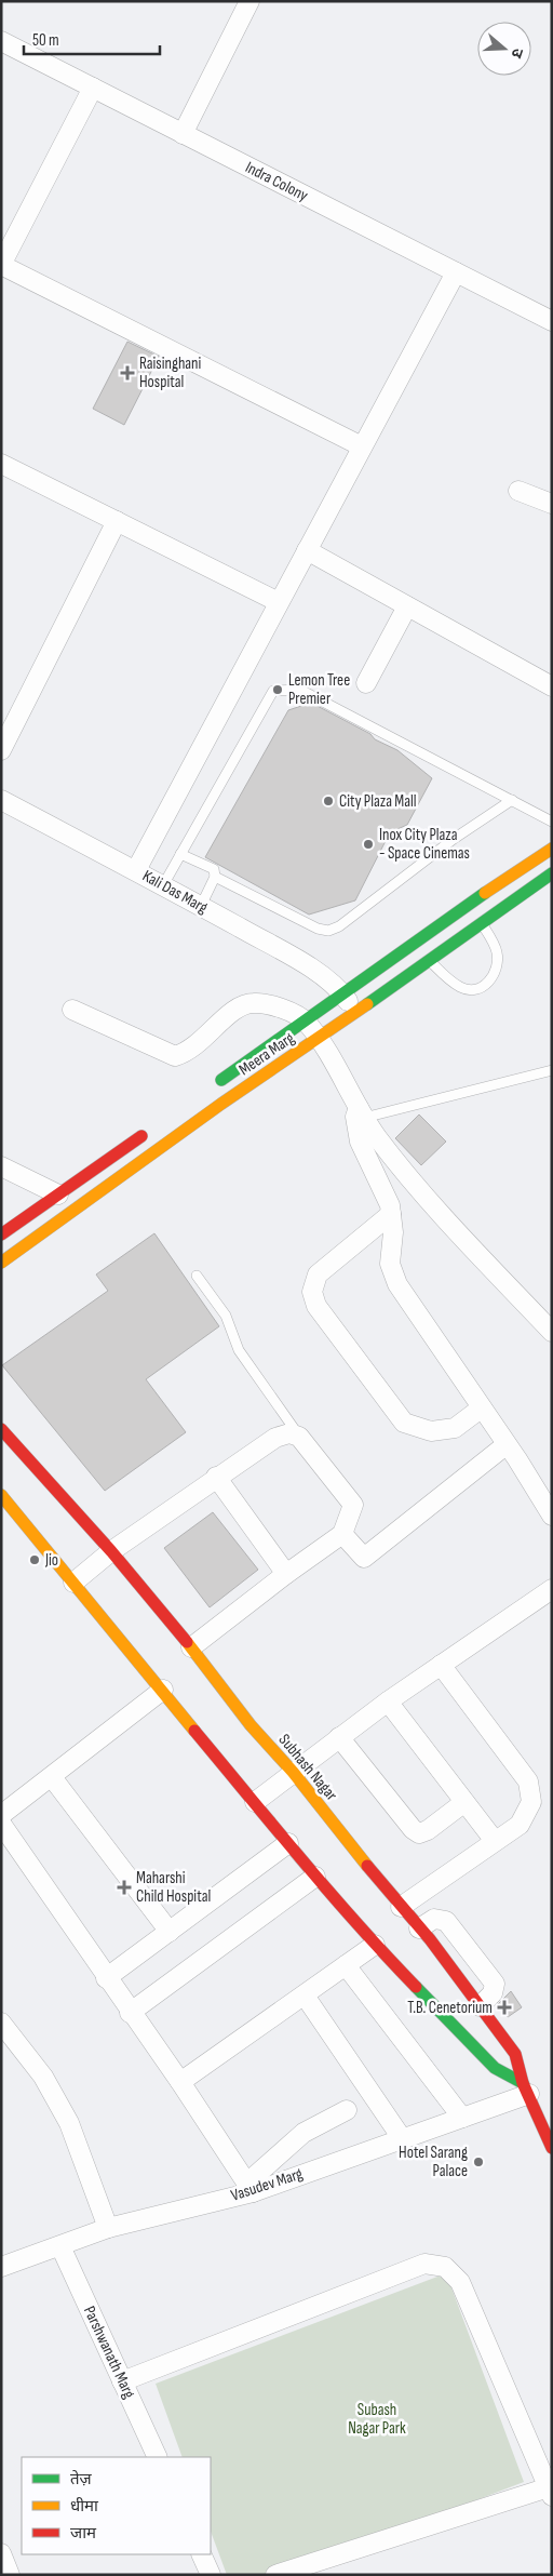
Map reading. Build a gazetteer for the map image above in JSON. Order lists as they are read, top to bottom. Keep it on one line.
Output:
{"streets":{"street":["Indra Colony","Kali Das Marg","Meera Marg","Subhash Nagar","Vasudev Marg","Parshwanath Marg"]},"crossings":[["Kali Das Marg","Meera Marg"],["Vasudev Marg","Parshwanath Marg"]],"parks":["Subash Nagar Park"],"places":{"health":["Raisinghani Hospital","Maharshi Child Hospital","T.B. Cenetorium"],"other":["Lemon Tree Premier","City Plaza Mall","Inox City Plaza - Space Cinemas","Jio","Hotel Sarang Palace"]},"legend":["तेज़","धीमा","जाम"],"scale_bar":"50 m","north":"right"}
